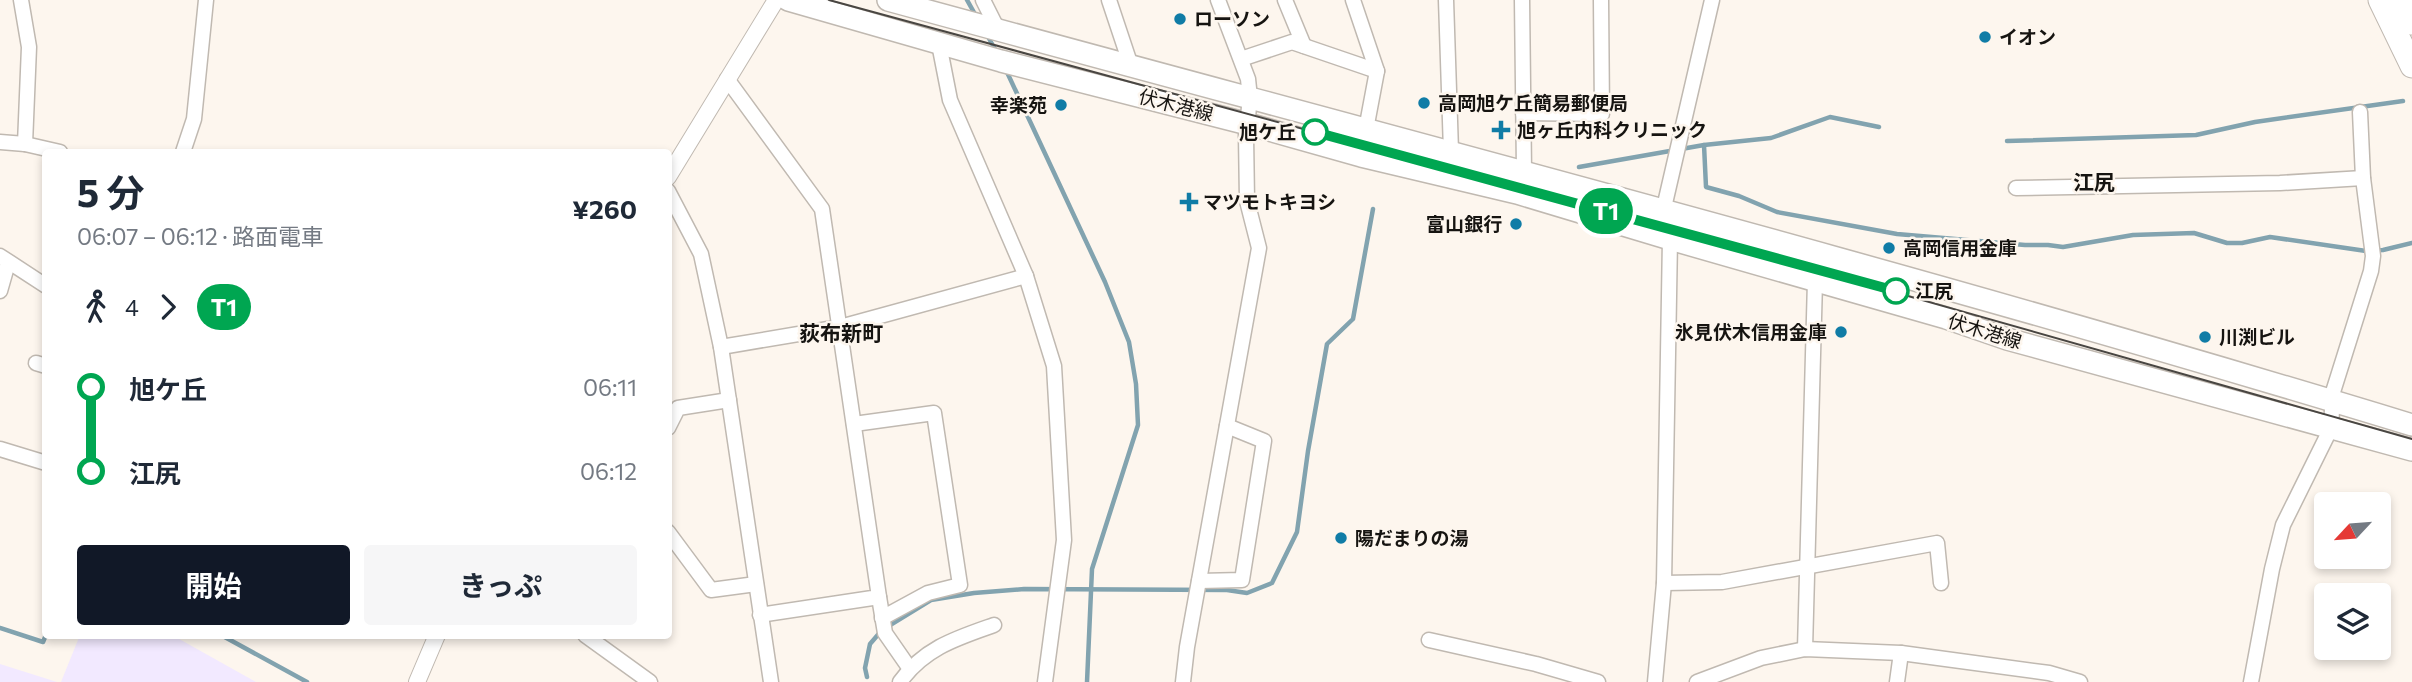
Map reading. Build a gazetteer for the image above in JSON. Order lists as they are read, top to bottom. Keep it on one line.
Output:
{"streets":{"main road":["伏木港線"]},"districts":["江尻","荻布新町"],"places":{"other":["ローソン","イオン","高岡旭ケ丘簡易郵便局","幸楽苑","旭ケ丘","富山銀行","高岡信用金庫","江尻","氷見伏木信用金庫","川渕ビル","陽だまりの湯"],"health":["旭ヶ丘内科クリニック","マツモトキヨシ"]},"lines":["tram line T1"],"north":"bottom left","page":{"on_map":"T1","heading":["5 分","06:07 – 06:12 · 路面電車","¥260"],"legs":["4","T1"],"list":[{"name":"旭ケ丘","value":"06:11"},{"name":"江尻","value":"06:12"}],"buttons":["開始","きっぷ"]}}
